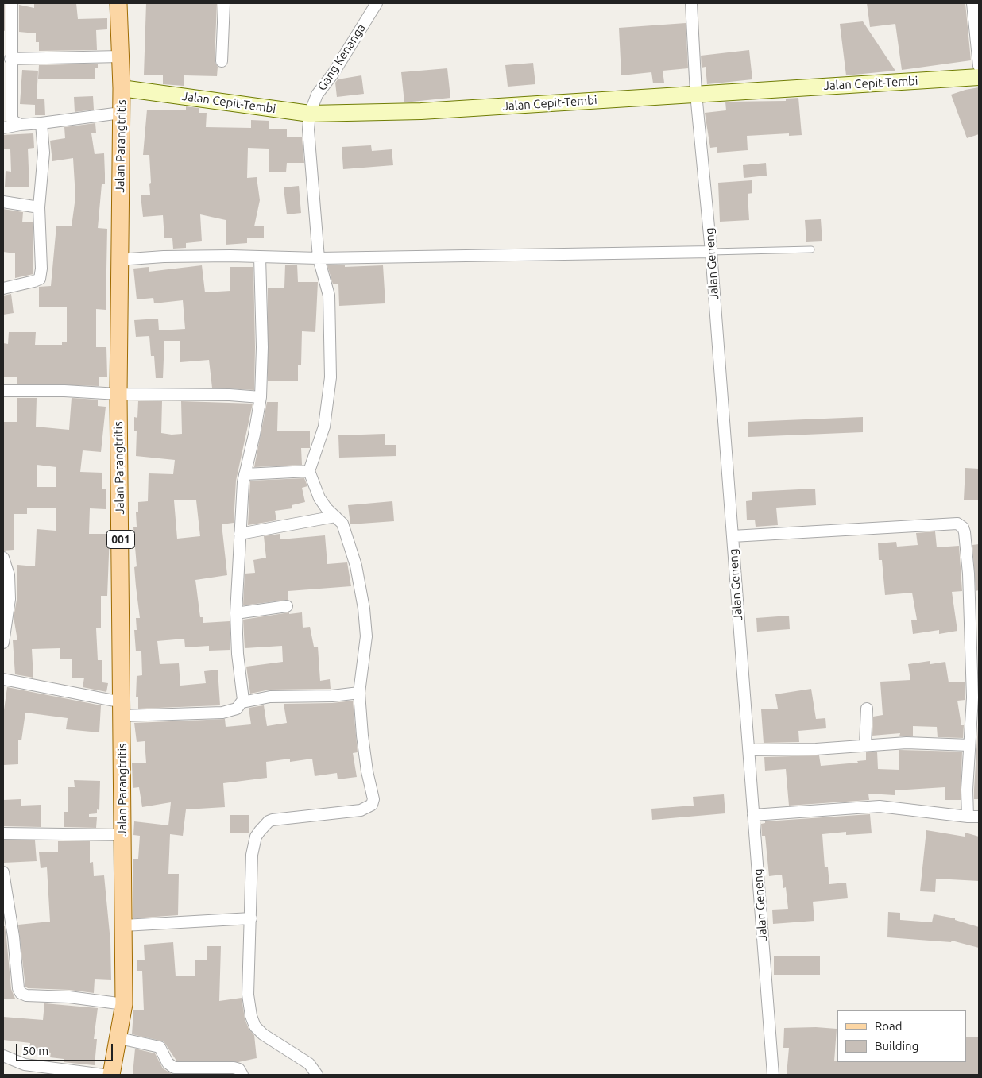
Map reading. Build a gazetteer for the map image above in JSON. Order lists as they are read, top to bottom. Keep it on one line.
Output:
{"streets":{"main road":["Jalan Cepit-Tembi","Jalan Parangtritis","001"],"street":["Gang Kenanga","Jalan Geneng"]},"crossings":[["Gang Kenanga","Jalan Cepit-Tembi"],["Jalan Cepit-Tembi","Jalan Parangtritis"],["Jalan Cepit-Tembi","Jalan Geneng"]],"legend":["Road","Building"],"scale_bar":"50 m"}
